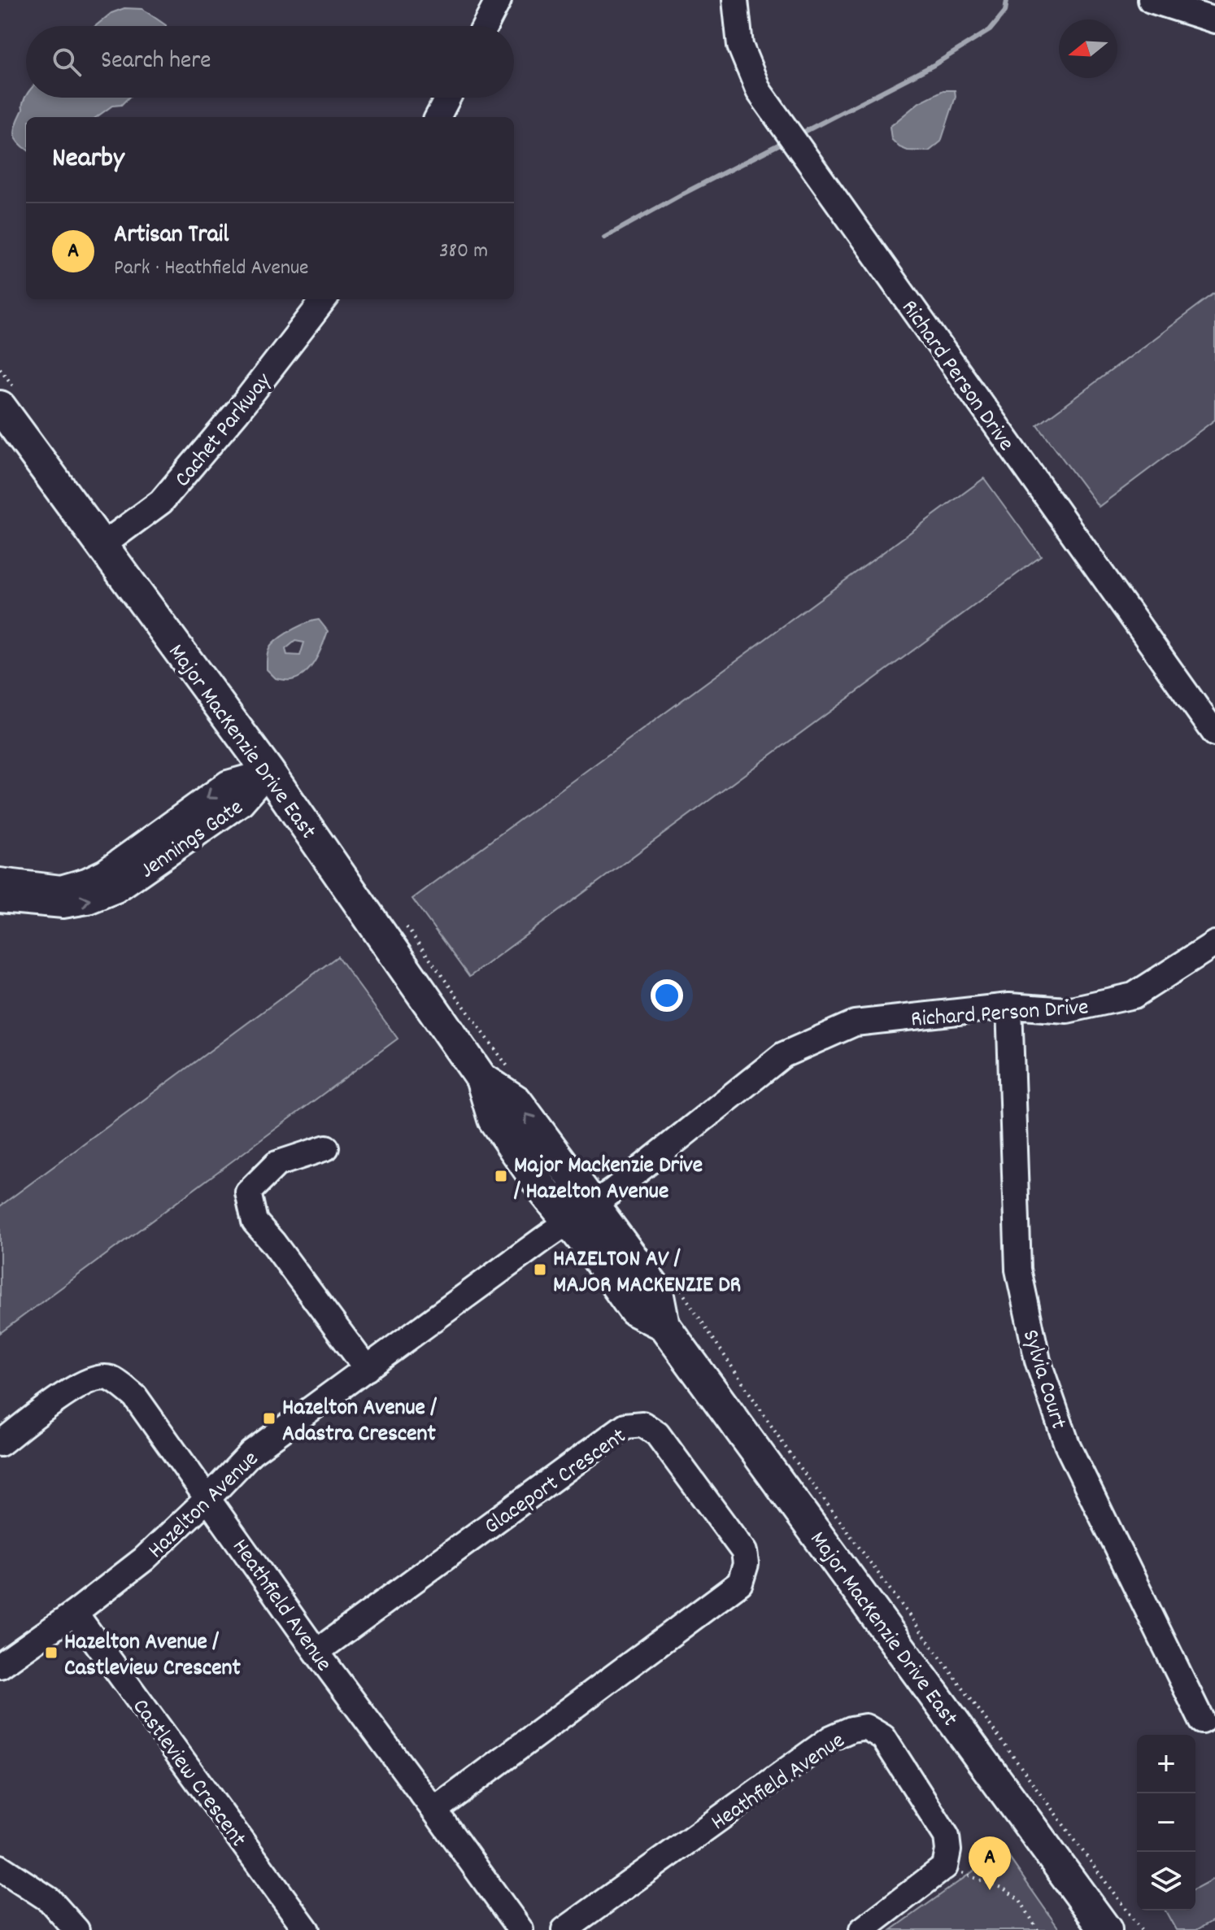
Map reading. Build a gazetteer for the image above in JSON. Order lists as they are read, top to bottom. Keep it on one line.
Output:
{"streets":{"main road":["Major MacKenzie Drive East"],"street":["Richard Person Drive","Cachet Parkway","Jennings Gate","Sylvia Court","Glaceport Crescent","Hazelton Avenue","Heathfield Avenue","Castleview Crescent"]},"crossings":[["Richard Person Drive","Major MacKenzie Drive East"],["Richard Person Drive","Sylvia Court"],["Richard Person Drive","Hazelton Avenue"],["Cachet Parkway","Major MacKenzie Drive East"],["Major MacKenzie Drive East","Jennings Gate"],["Major MacKenzie Drive East","Hazelton Avenue"],["Glaceport Crescent","Heathfield Avenue"],["Hazelton Avenue","Heathfield Avenue"],["Hazelton Avenue","Castleview Crescent"]],"places":{"transit":["Major Mackenzie Drive / Hazelton Avenue","HAZELTON AV / MAJOR MACKENZIE DR","Hazelton Avenue / Adastra Crescent","Hazelton Avenue / Castleview Crescent"]},"north":"left","page":{"search":"Search here","heading":"Nearby","list":[{"mark":"A","name":"Artisan Trail","note":"Park · Heathfield Avenue","value":"380 m"}],"map_buttons":["+","−"],"pins":"A"}}
